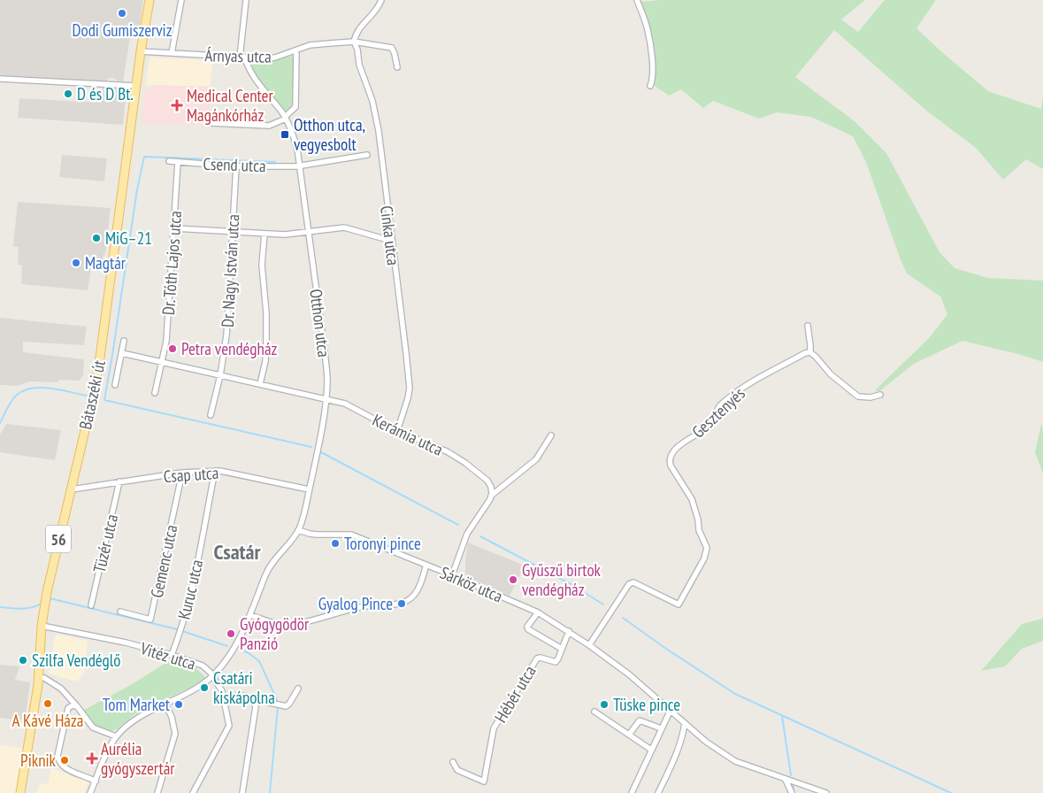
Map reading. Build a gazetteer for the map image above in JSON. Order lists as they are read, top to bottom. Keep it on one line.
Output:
{"streets":{"main road":["Bátaszéki út","56"],"street":["Árnyas utca","Csend utca","Cinka utca","Dr. Tóth Lajos utca","Dr. Nagy István utca","Otthon utca","Gesztenyés","Kerámia utca","Csap utca","Tüzér utca","Gemenc utca","Sárköz utca","Kuruc utca","Vitéz utca","Hébér utca"]},"crossings":[["Árnyas utca","Cinka utca"],["Árnyas utca","Otthon utca"],["Árnyas utca","Bátaszéki út"],["Csend utca","Dr. Tóth Lajos utca"],["Csend utca","Dr. Nagy István utca"],["Csend utca","Otthon utca"],["Cinka utca","Kerámia utca"],["Dr. Tóth Lajos utca","Kerámia utca"],["Dr. Nagy István utca","Kerámia utca"],["Otthon utca","Kerámia utca"],["Otthon utca","Csap utca"],["Otthon utca","Sárköz utca"],["Otthon utca","Vitéz utca"],["Bátaszéki út","Csap utca"],["Bátaszéki út","Vitéz utca"],["Gesztenyés","Sárköz utca"],["Csap utca","Tüzér utca"],["Csap utca","Gemenc utca"],["Csap utca","Kuruc utca"],["Sárköz utca","Hébér utca"],["Kuruc utca","Vitéz utca"]],"districts":["Csatár"],"places":{"other":["Dodi Gumiszerviz","D és D Bt.","MiG–21","Magtár","Petra vendégház","Toronyi pince","Gyűszű birtok vendégház","Gyalog Pince","Gyógygödör Panzió","Szilfa Vendéglő","Csatári kiskápolna","A Kávé Háza","Tom Market","Tüske pince","Piknik"],"health":["Medical Center Magánkórház","Aurélia gyógyszertár"],"transit":["Otthon utca, vegyesbolt"]}}
